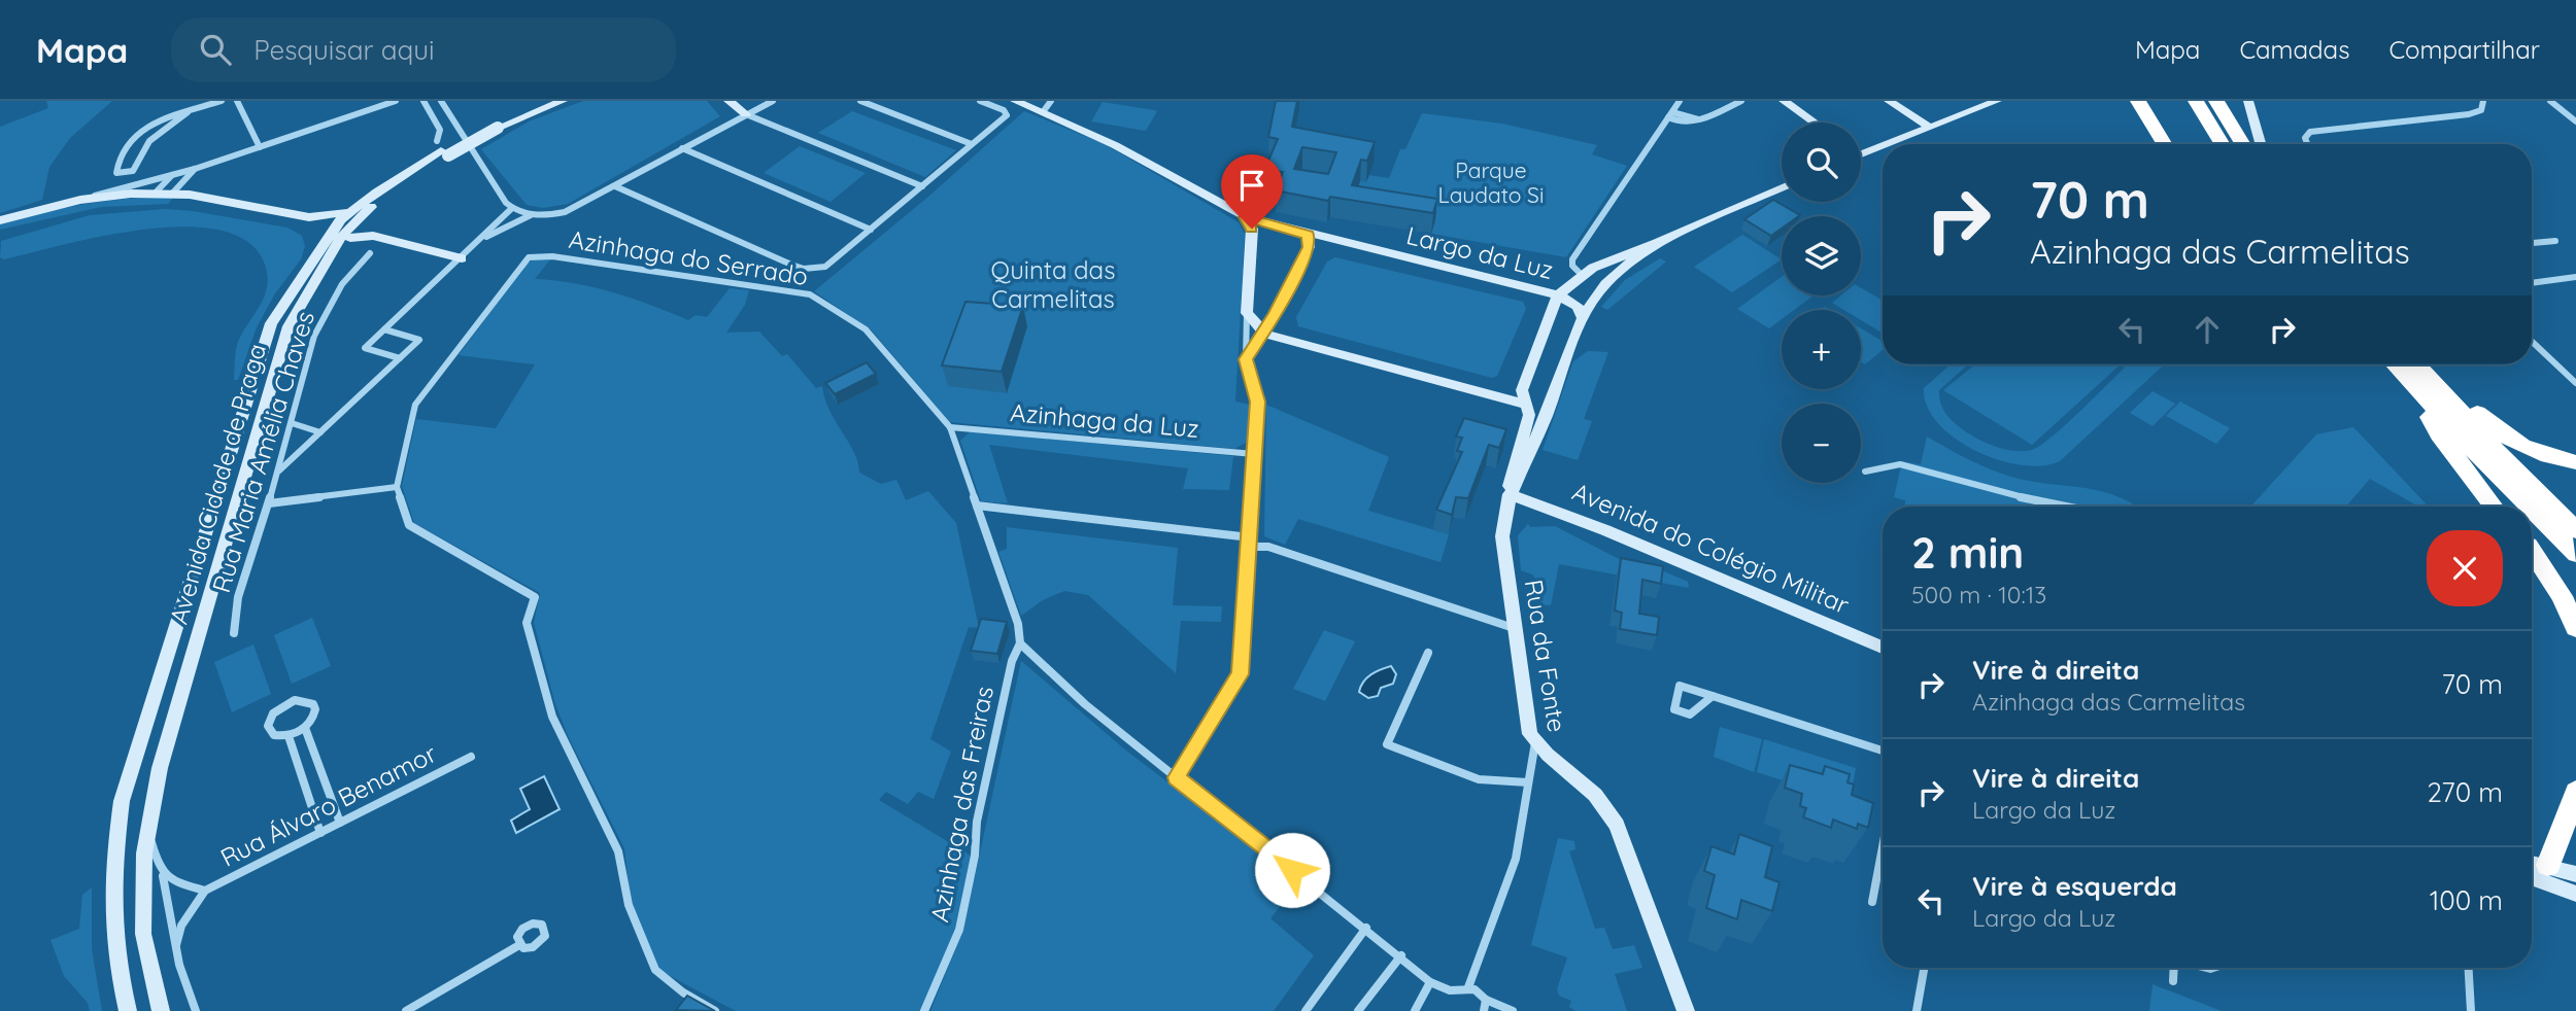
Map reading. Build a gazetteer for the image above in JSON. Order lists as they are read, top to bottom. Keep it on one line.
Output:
{"streets":{"main road":["Largo da Luz","Avenida Cidade de Praga","Avenida do Colégio Militar","Rua da Fonte"],"street":["Azinhaga do Serrado","Azinhaga da Luz","Rua Maria Amélia Chaves","Azinhaga das Freiras","Rua Álvaro Benamor"]},"crossings":[["Largo da Luz","Rua da Fonte"],["Azinhaga do Serrado","Azinhaga da Luz"],["Azinhaga do Serrado","Azinhaga das Freiras"],["Avenida do Colégio Militar","Rua da Fonte"]],"parks":["Parque Laudato Si","Quinta das Carmelitas"],"page":{"header":"Mapa","search":"Pesquisar aqui","nav":["Mapa","Camadas","Compartilhar"],"map_buttons":["+","−"],"turn":["70 m","Azinhaga das Carmelitas"],"heading":["2 min","500 m · 10:13"],"list":[{"name":"Vire à direita","note":"Azinhaga das Carmelitas","value":"70 m"},{"name":"Vire à direita","note":"Largo da Luz","value":"270 m"},{"name":"Vire à esquerda","note":"Largo da Luz","value":"100 m"}]}}
